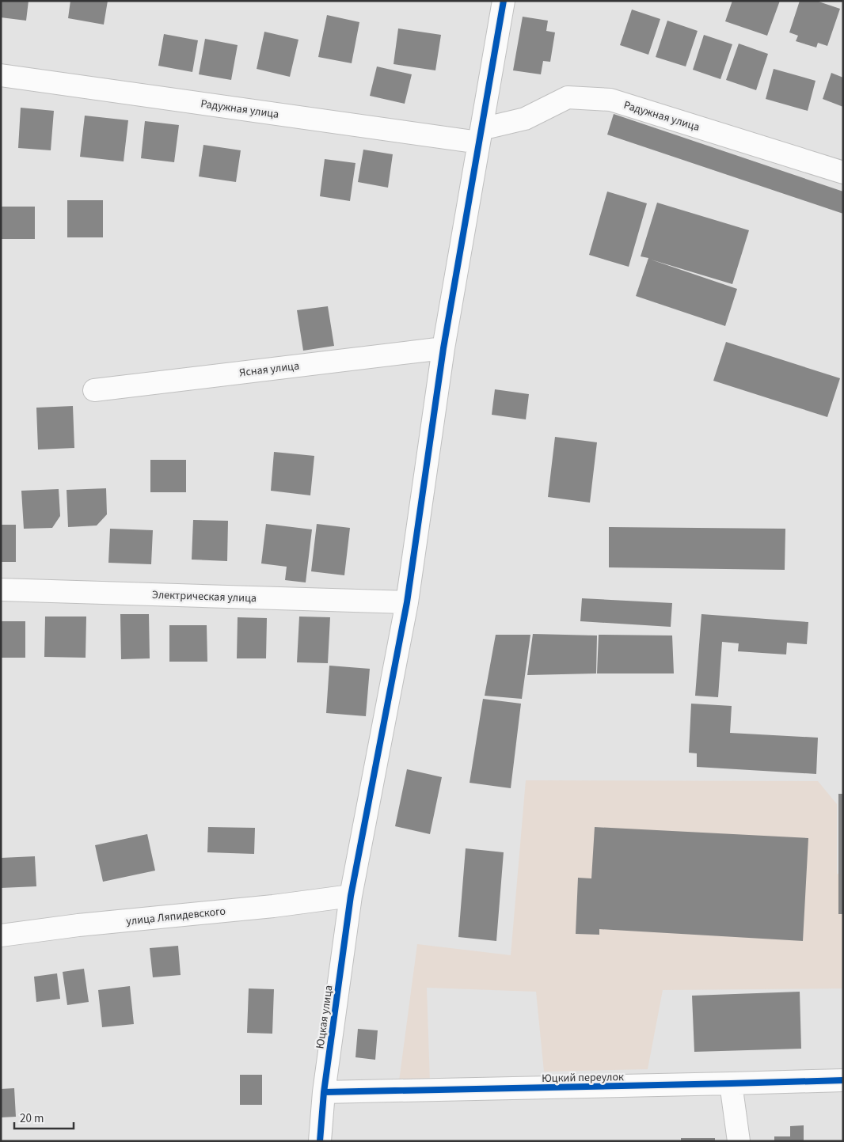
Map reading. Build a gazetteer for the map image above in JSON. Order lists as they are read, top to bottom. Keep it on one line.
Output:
{"streets":{"street":["Радужная улица","Ясная улица","Электрическая улица","улица Ляпидевского","Юцкая улица","Юцкий переулок"]},"crossings":[["Радужная улица","Юцкая улица"],["Ясная улица","Юцкая улица"],["Электрическая улица","Юцкая улица"],["улица Ляпидевского","Юцкая улица"],["Юцкая улица","Юцкий переулок"]],"scale_bar":"20 m"}
